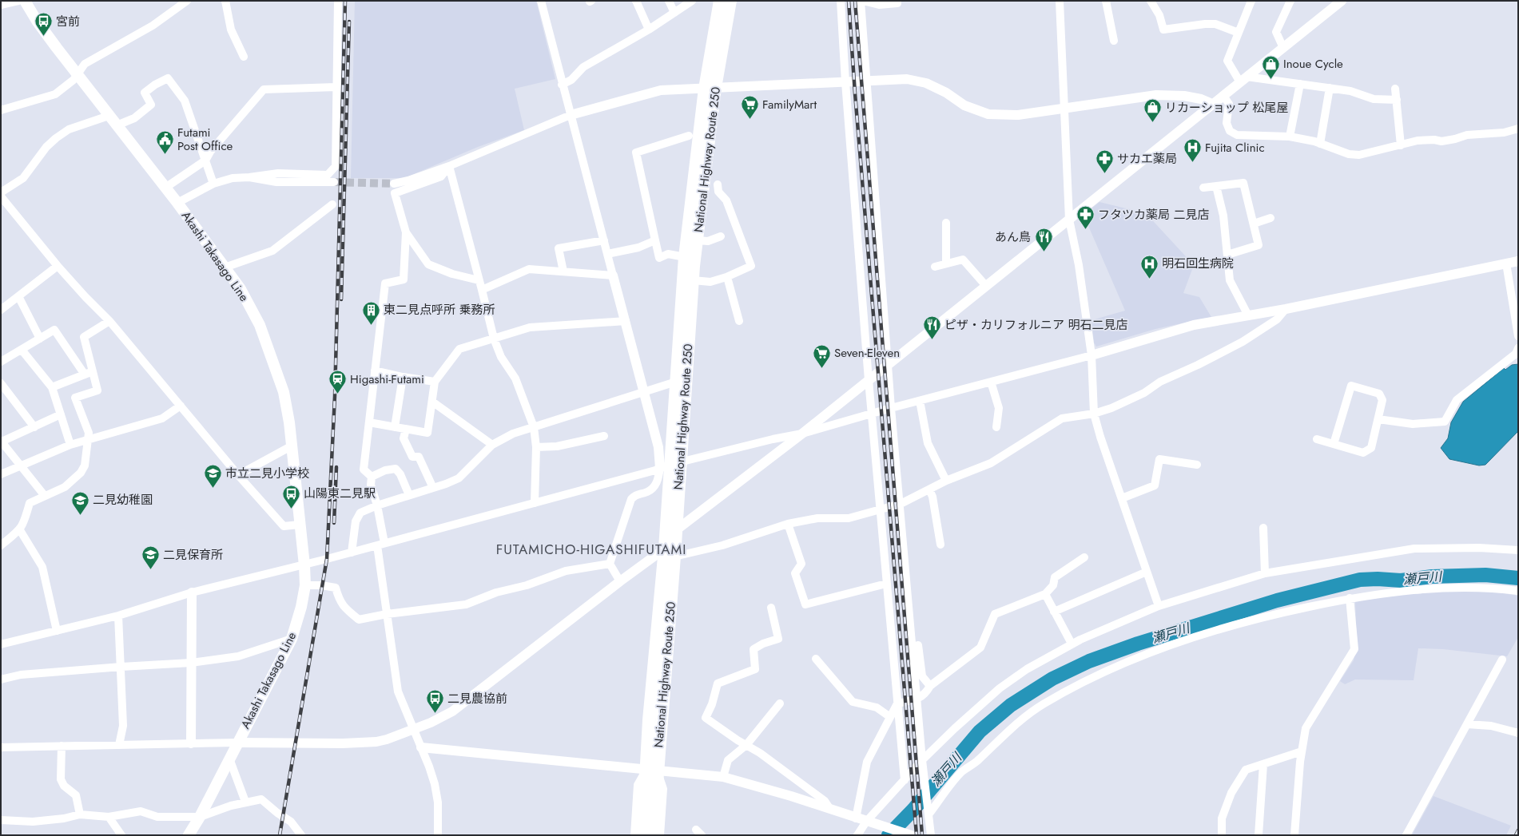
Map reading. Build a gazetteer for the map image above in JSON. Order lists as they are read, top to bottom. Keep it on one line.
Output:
{"streets":{"highway":["National Highway Route 250"],"main road":["Akashi Takasago Line"]},"districts":["FUTAMICHO-HIGASHIFUTAMI"],"water":["瀬戸川"],"places":{"bus stop":["宮前","山陽東二見駅","二見農協前"],"shop":["Inoue Cycle","リカーショップ 松尾屋"],"supermarket":["FamilyMart","Seven-Eleven"],"public building":["Futami Post Office"],"hospital":["Fujita Clinic","明石回生病院"],"pharmacy":["サカエ薬局","フタツカ薬局 二見店"],"restaurant":["あん鳥","ピザ・カリフォルニア 明石二見店"],"building":["東二見点呼所 乗務所"],"station":["Higashi-Futami"],"school or university":["市立二見小学校","二見幼稚園","二見保育所"]}}
